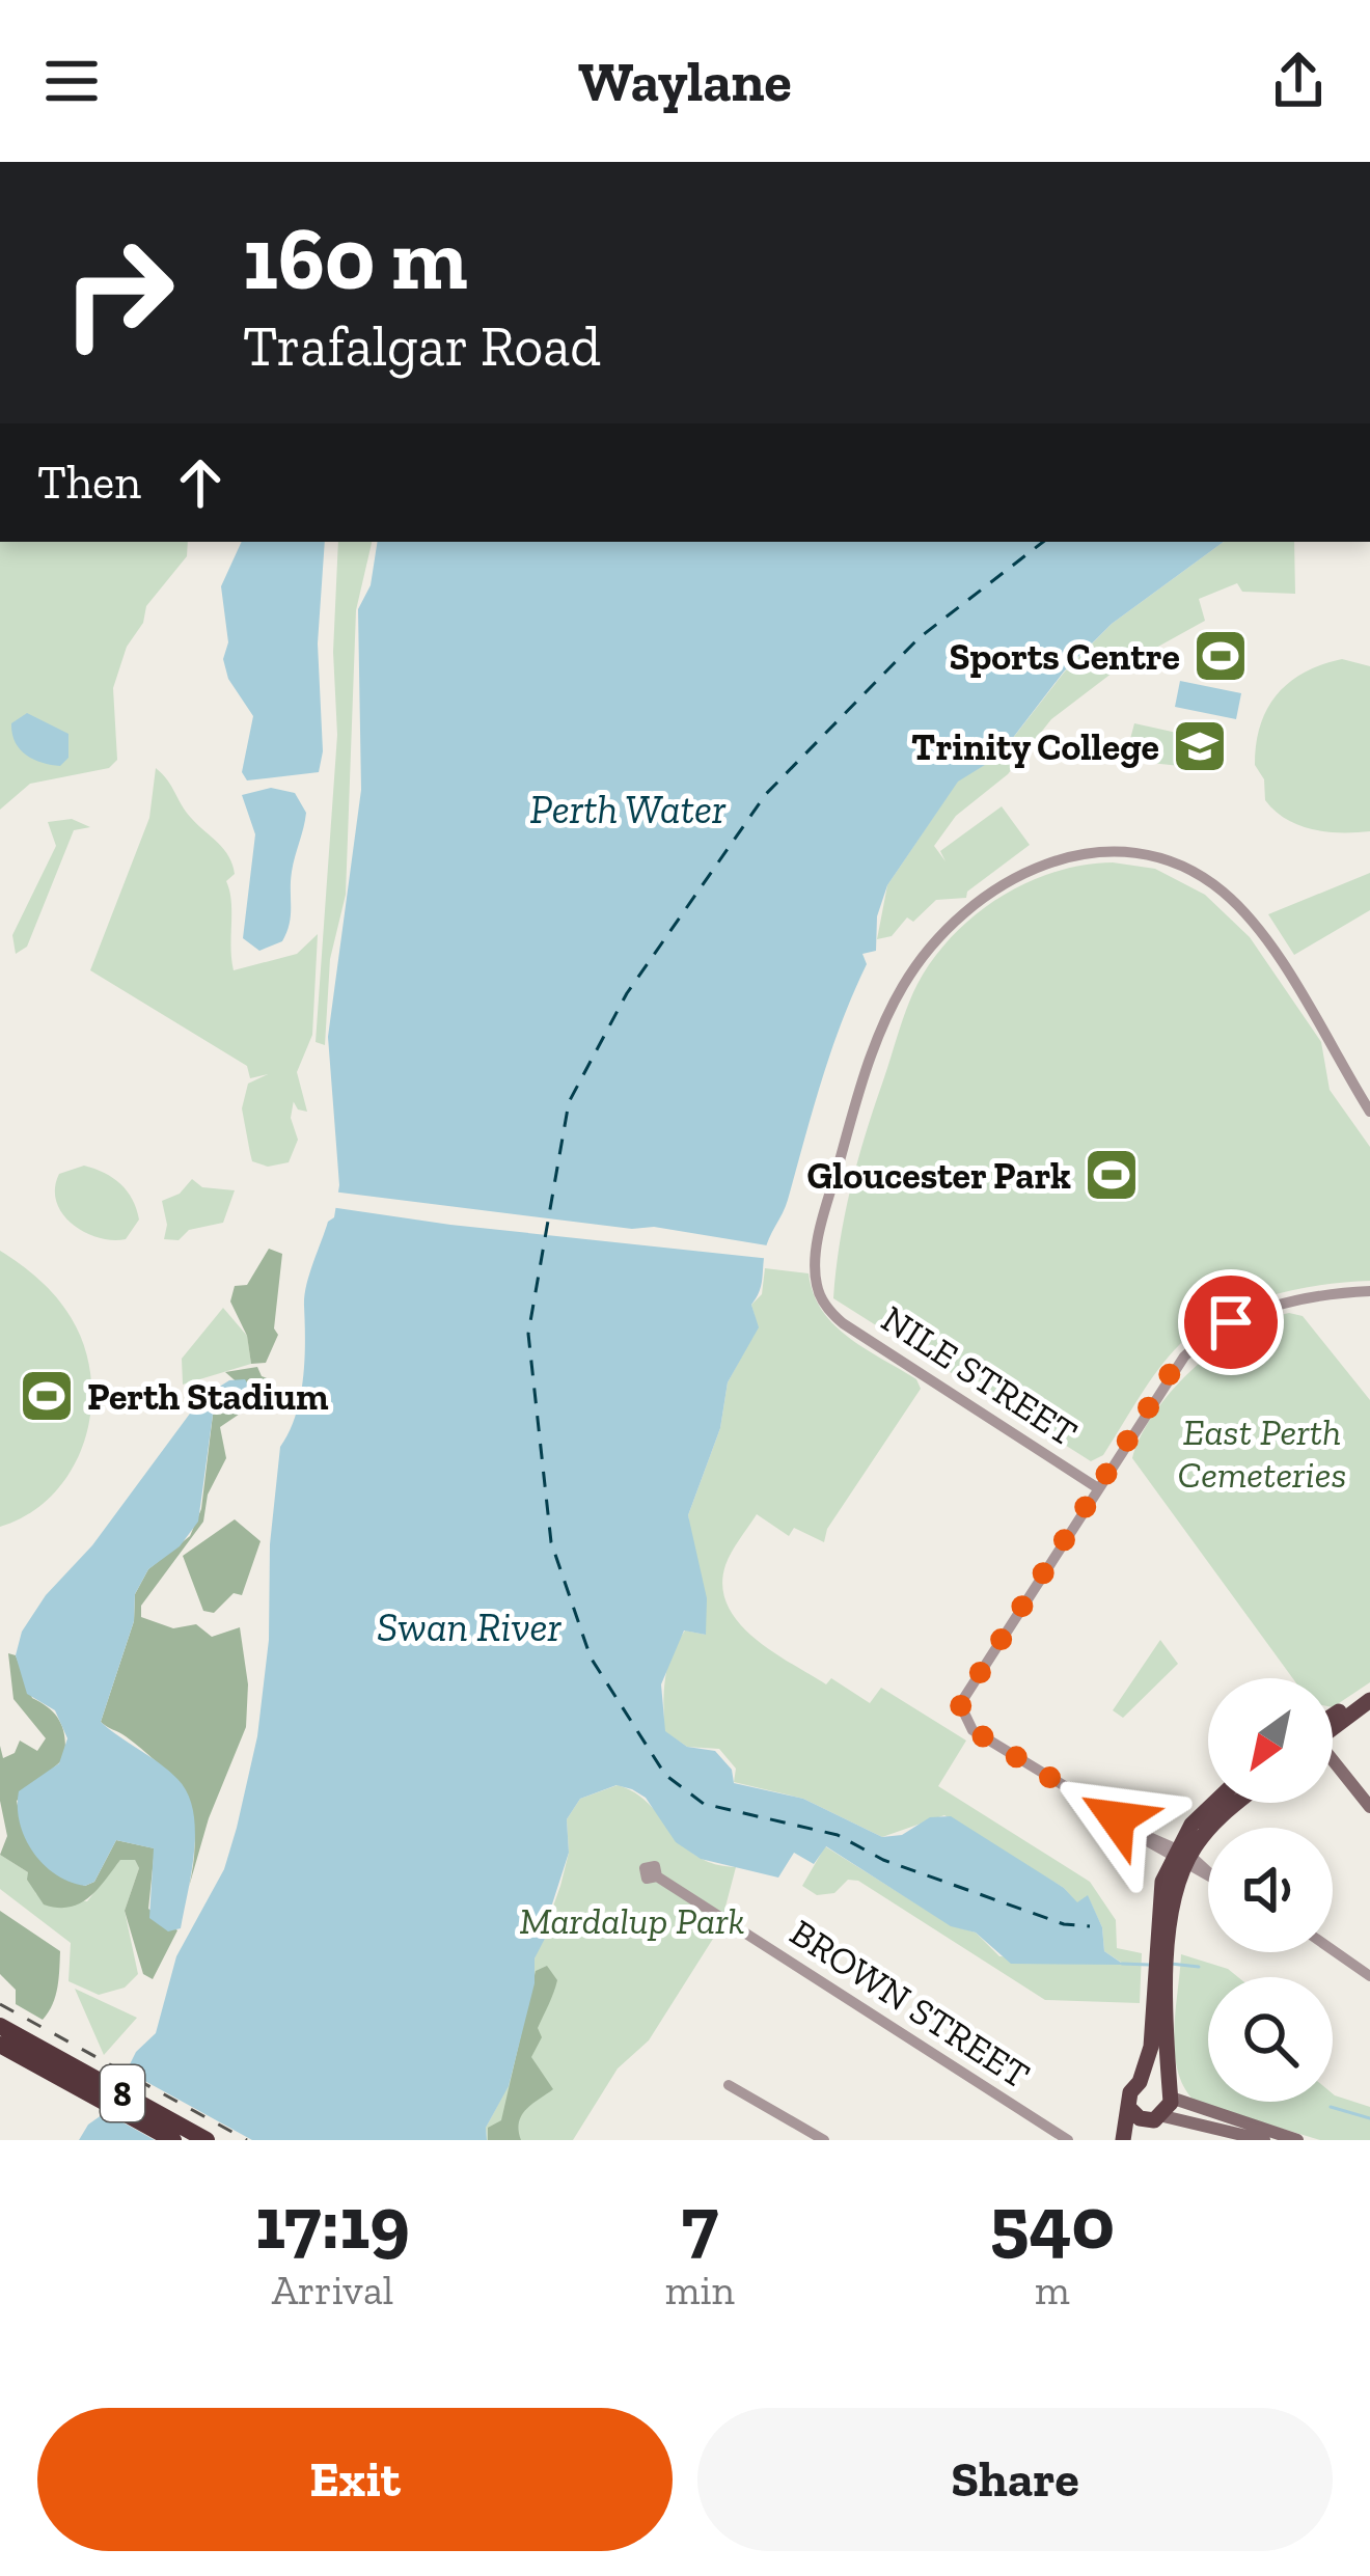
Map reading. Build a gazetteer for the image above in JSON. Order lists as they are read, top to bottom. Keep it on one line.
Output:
{"streets":{"highway":["8"],"street":["NILE STREET","BROWN STREET"]},"water":["Perth Water","Swan River"],"parks":["East Perth Cemeteries","Mardalup Park"],"places":{"sports":["Sports Centre","Gloucester Park","Perth Stadium"],"school or university":["Trinity College"]},"north":"bottom left","page":{"header":"Waylane","turn":["160 m","Trafalgar Road"],"then":"Then","eta":["17:19","Arrival","7","min","540","m"],"buttons":["Exit","Share"]}}
